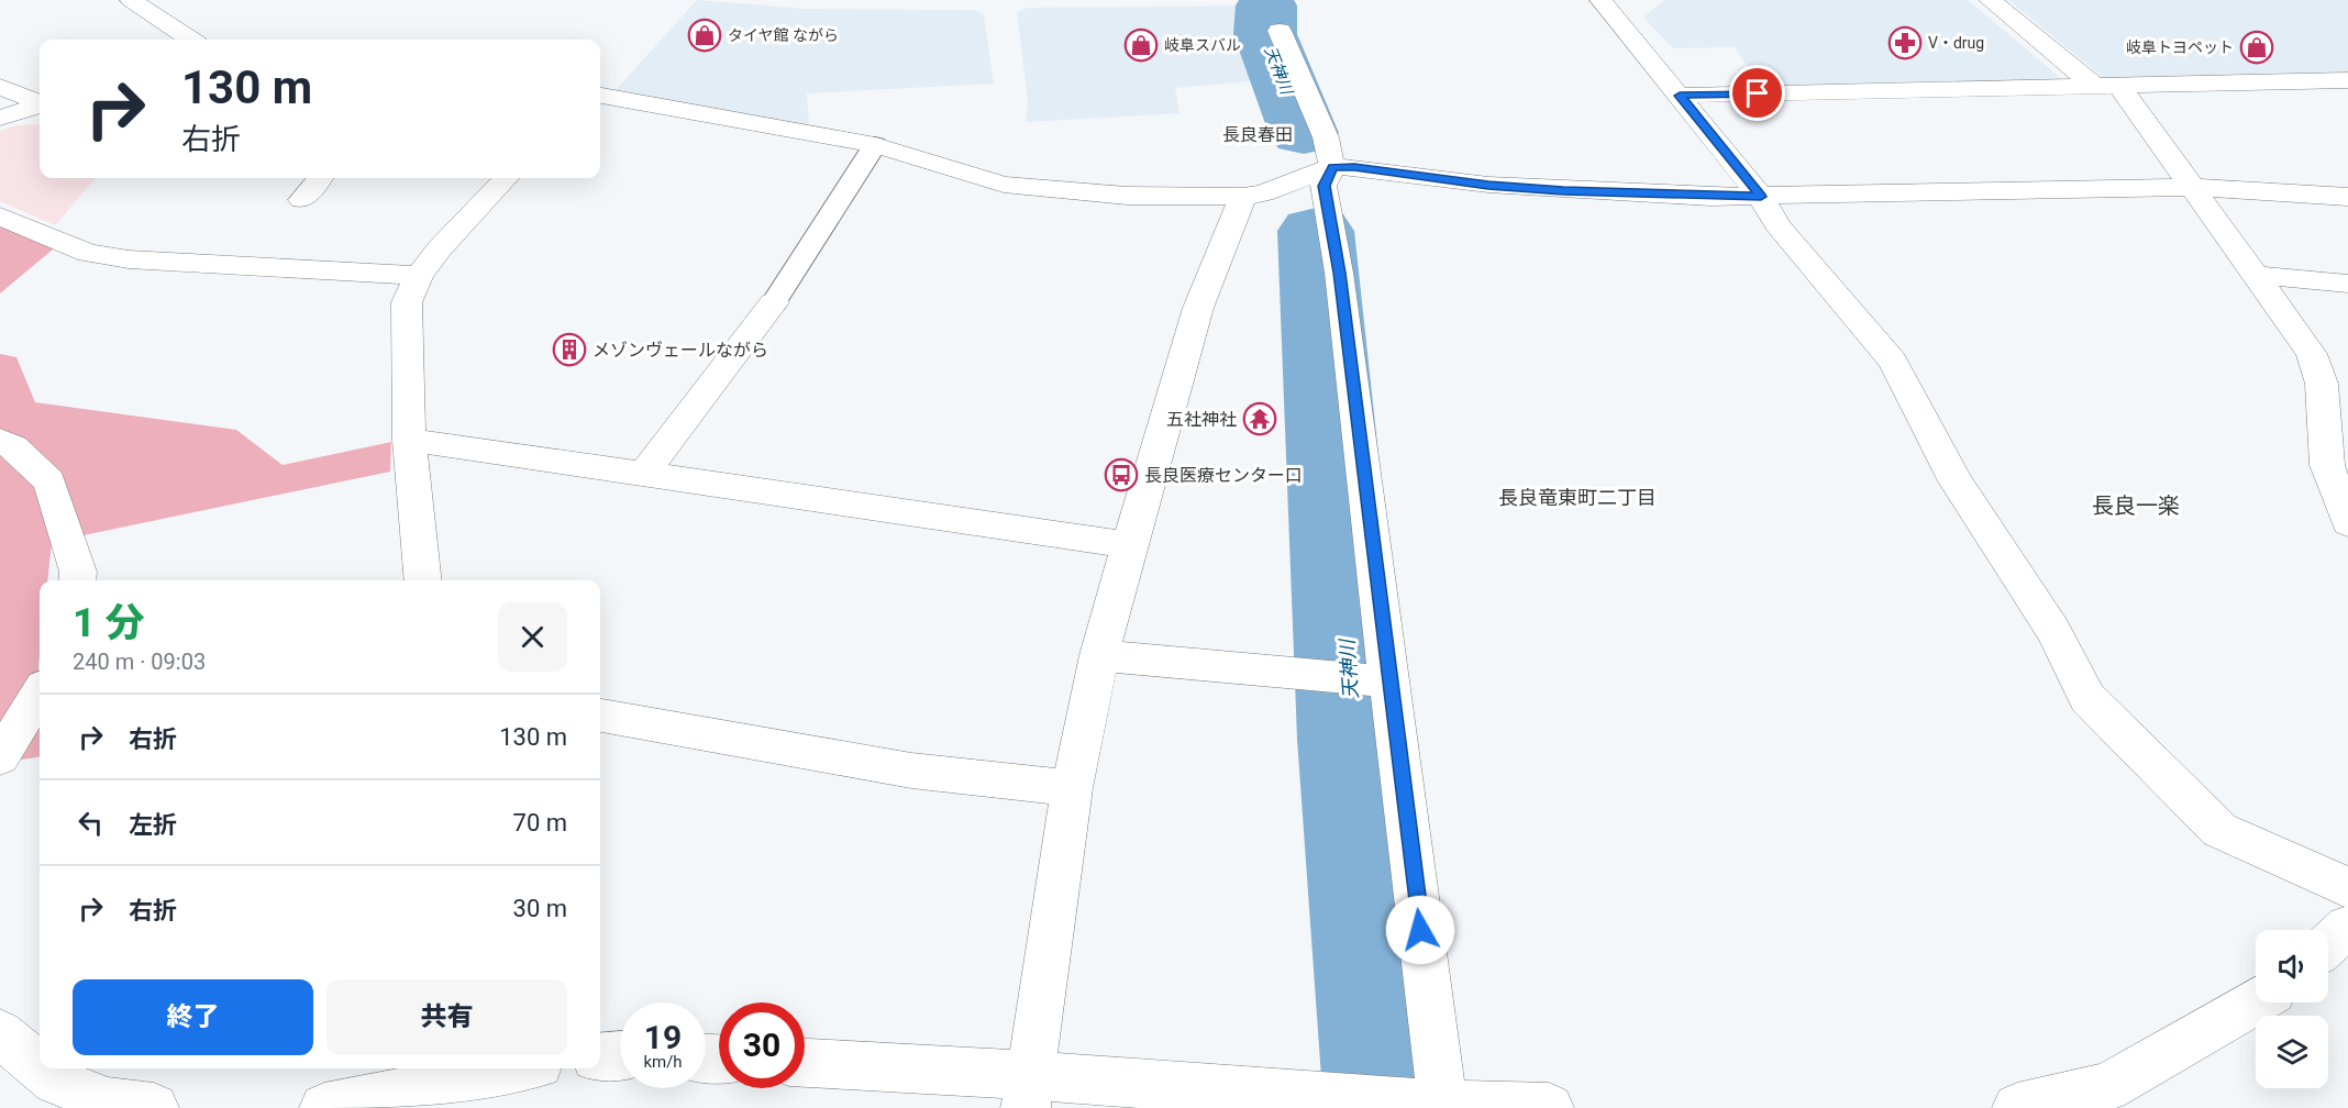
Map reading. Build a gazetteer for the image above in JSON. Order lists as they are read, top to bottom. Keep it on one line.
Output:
{"districts":["長良春田","長良竜東町二丁目","長良一楽"],"water":["天神川"],"places":{"shop":["タイヤ館 ながら","岐阜スバル","岐阜トヨペット"],"pharmacy":["V・drug"],"building":["メゾンヴェールながら"],"temple":["五社神社"],"bus stop":["長良医療センター口"]},"page":{"turn":["130 m","右折"],"heading":["1 分","240 m · 09:03"],"list":[{"name":"右折","value":"130 m"},{"name":"左折","value":"70 m"},{"name":"右折","value":"30 m"}],"buttons":["終了","共有"],"speed":"19 km/h","limit":"30"}}
